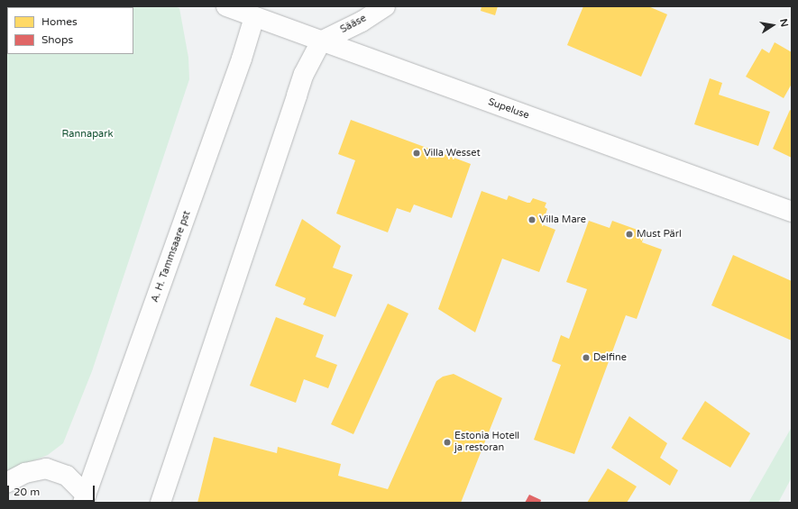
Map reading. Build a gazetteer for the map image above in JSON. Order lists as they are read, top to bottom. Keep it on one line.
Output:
{"streets":{"street":["Sääse","Supeluse","A. H. Tammsaare pst"]},"crossings":[["Sääse","Supeluse"],["Supeluse","A. H. Tammsaare pst"]],"parks":["Rannapark"],"places":["Villa Wesset","Villa Mare","Must Pärl","Delfine","Estonia Hotell ja restoran"],"legend":["Homes","Shops"],"scale_bar":"20 m","north":"right"}
